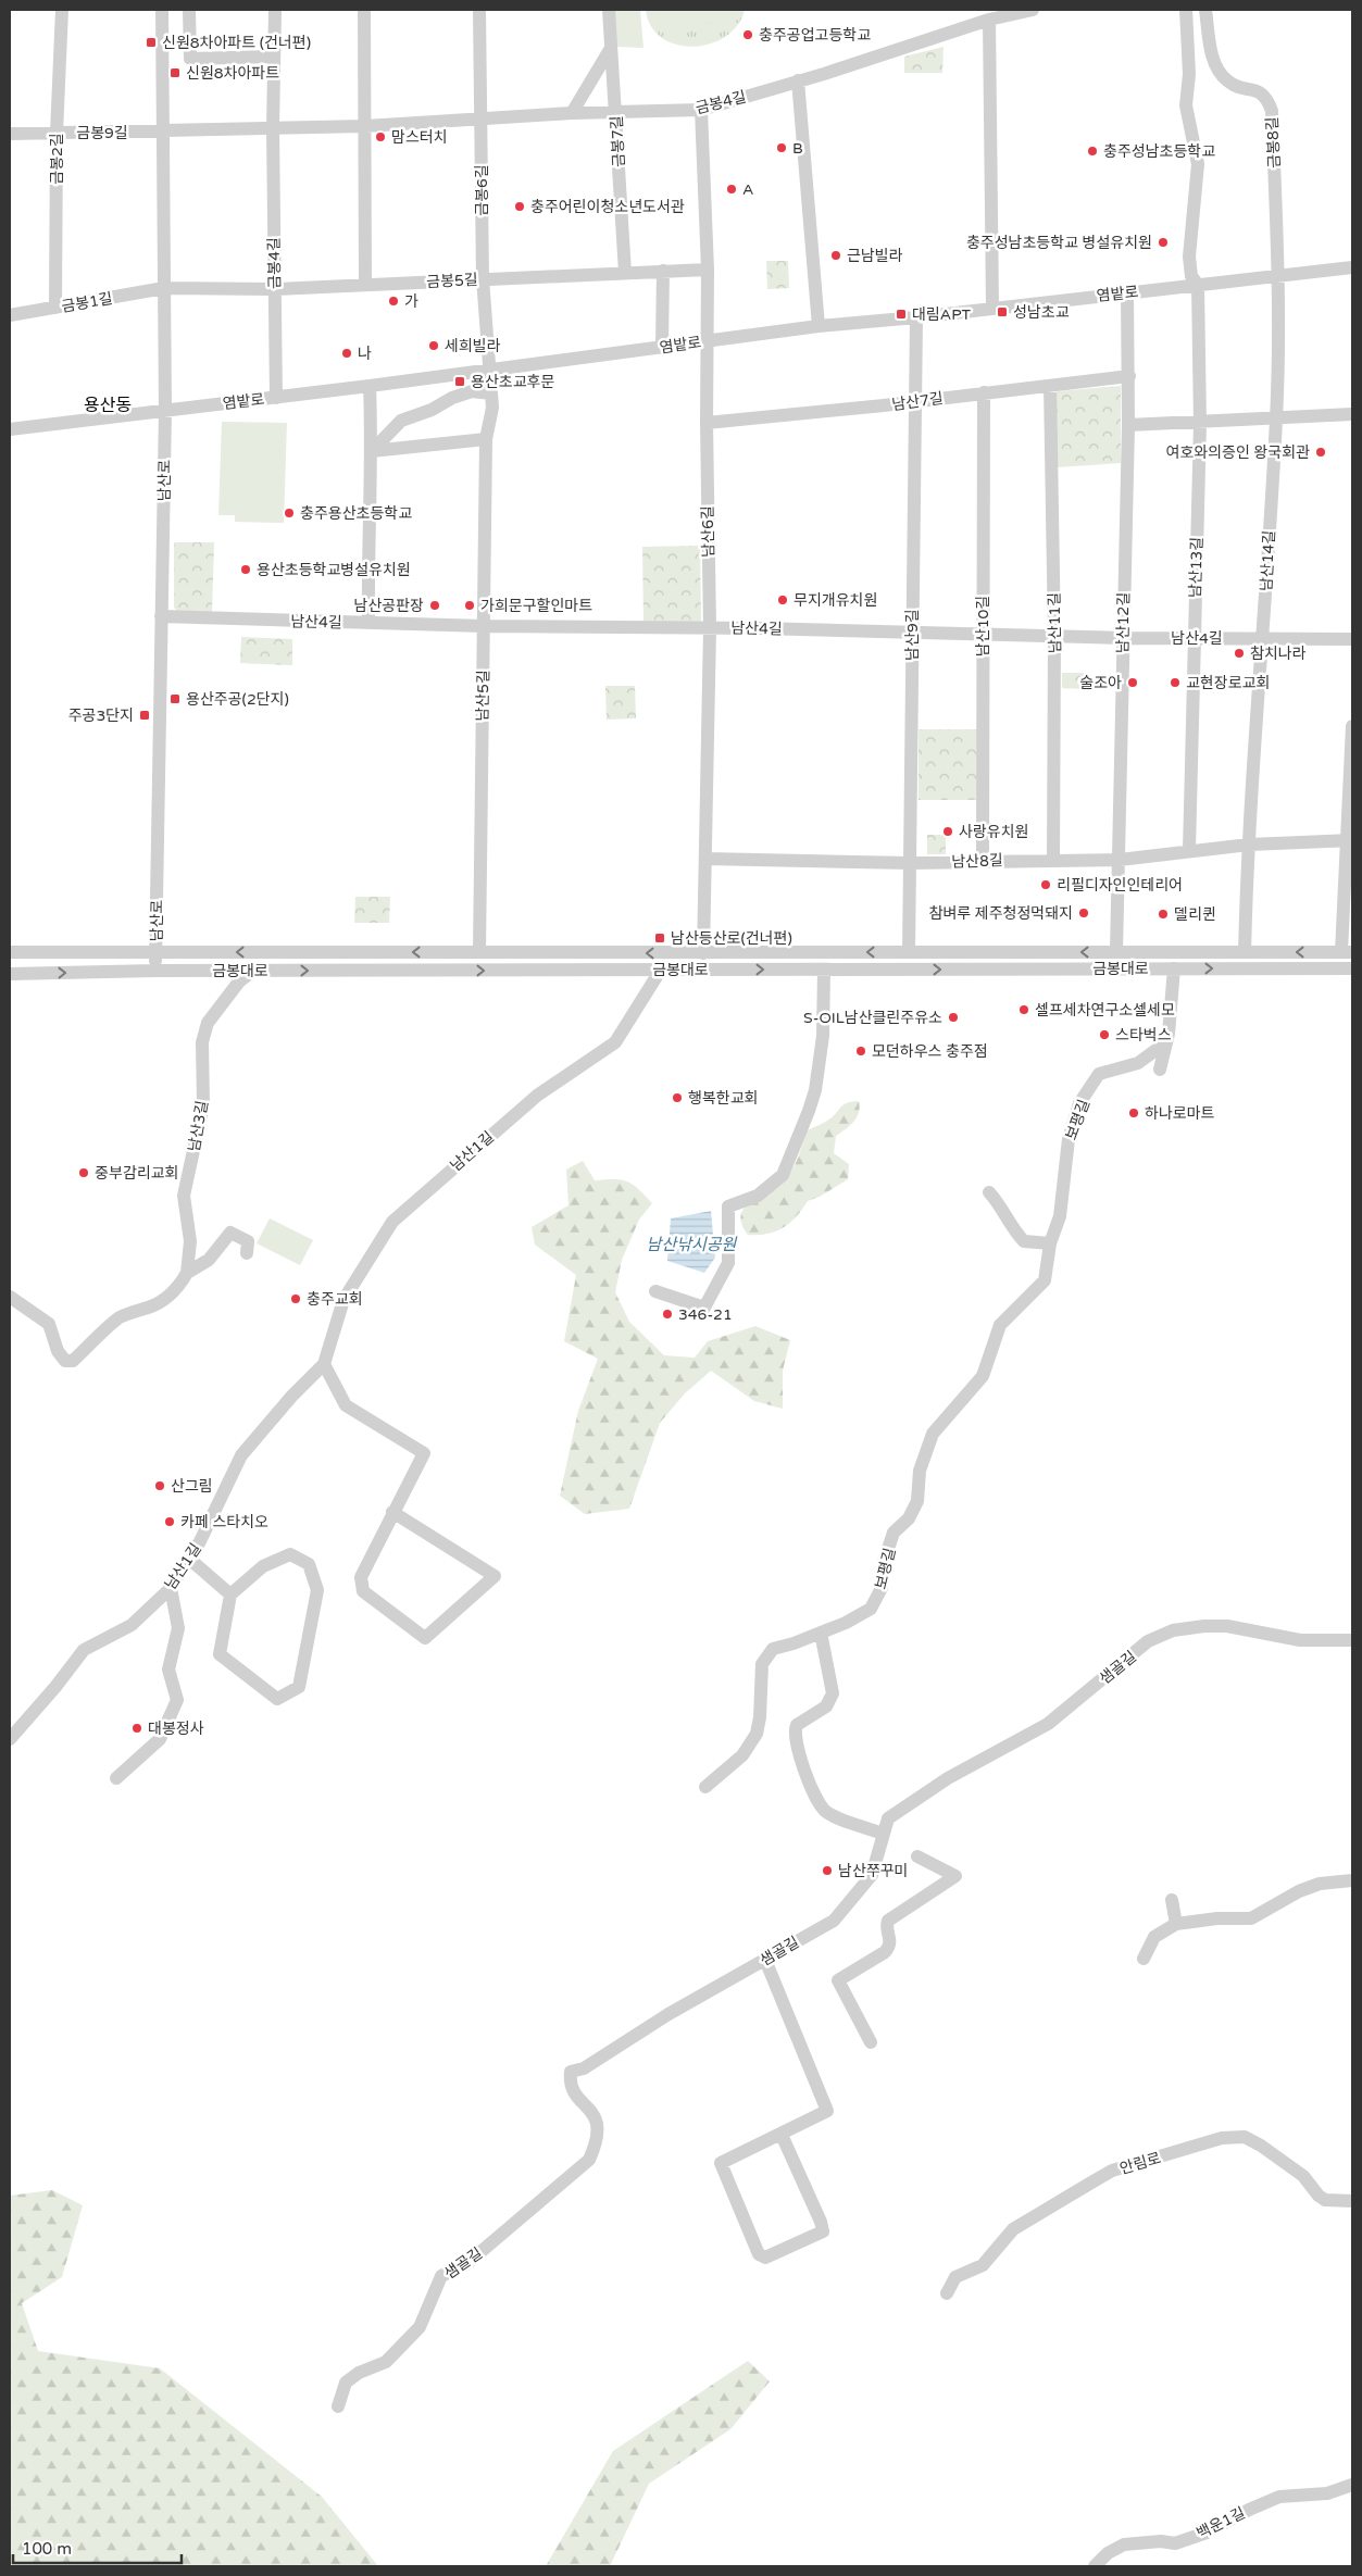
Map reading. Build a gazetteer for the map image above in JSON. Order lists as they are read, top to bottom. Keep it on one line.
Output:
{"streets":{"street":["금봉4길","금봉9길","금봉7길","금봉8길","금봉2길","금봉6길","금봉5길","염밭로","금봉1길","남산7길","남산로","남산6길","남산14길","남산13길","남산4길","남산11길","남산12길","남산10길","남산9길","남산5길","남산8길","금봉대로","보평길","남산3길","남산1길","샘골길","안림로","백운1길"]},"crossings":[["금봉4길","금봉9길"],["금봉4길","금봉7길"],["금봉4길","금봉6길"],["금봉4길","금봉5길"],["금봉4길","염밭로"],["금봉4길","남산로"],["금봉4길","남산6길"],["금봉9길","금봉2길"],["금봉9길","남산로"],["금봉7길","금봉5길"],["금봉8길","염밭로"],["금봉8길","남산14길"],["금봉2길","금봉1길"],["금봉6길","금봉5길"],["금봉6길","염밭로"],["금봉6길","남산5길"],["금봉5길","금봉1길"],["금봉5길","남산로"],["금봉5길","남산6길"],["염밭로","남산로"],["염밭로","남산6길"],["염밭로","남산14길"],["염밭로","남산13길"],["염밭로","남산12길"],["염밭로","남산9길"],["염밭로","남산5길"],["금봉1길","남산로"],["남산7길","남산6길"],["남산7길","남산11길"],["남산7길","남산12길"],["남산7길","남산10길"],["남산7길","남산9길"],["남산로","남산4길"],["남산로","금봉대로"],["남산6길","남산4길"],["남산6길","남산8길"],["남산6길","금봉대로"],["남산14길","남산4길"],["남산14길","남산8길"],["남산14길","금봉대로"],["남산13길","남산4길"],["남산13길","남산8길"],["남산4길","남산11길"],["남산4길","남산12길"],["남산4길","남산10길"],["남산4길","남산9길"],["남산4길","남산5길"],["남산11길","남산8길"],["남산12길","남산8길"],["남산12길","금봉대로"],["남산10길","남산8길"],["남산9길","남산8길"],["남산9길","금봉대로"],["남산5길","금봉대로"],["금봉대로","남산3길"],["금봉대로","남산1길"]],"districts":["용산동"],"water":["남산낚시공원"],"places":{"other":["충주공업고등학교","맘스터치","B","충주성남초등학교","A","충주어린이청소년도서관","충주성남초등학교 병설유치원","근남빌라","가","세희빌라","나","여호와의증인 왕국회관","충주용산초등학교","용산초등학교병설유치원","무지개유치원","남산공판장","가희문구할인마트","참치나라","술조아","교현장로교회","사랑유치원","리필디자인인테리어","참벼루 제주청정먹돼지","델리퀸","셀프세차연구소셀세모","S-OIL남산클린주유소","스타벅스","모던하우스 충주점","행복한교회","하나로마트","중부감리교회","충주교회","346-21","산그림","카페 스타치오","대봉정사","남산쭈꾸미"],"transit":["신원8차아파트 (건너편)","신원8차아파트","성남초교","대림APT","용산초교후문","용산주공(2단지)","주공3단지","남산등산로(건너편)"]},"scale_bar":"100 m"}
